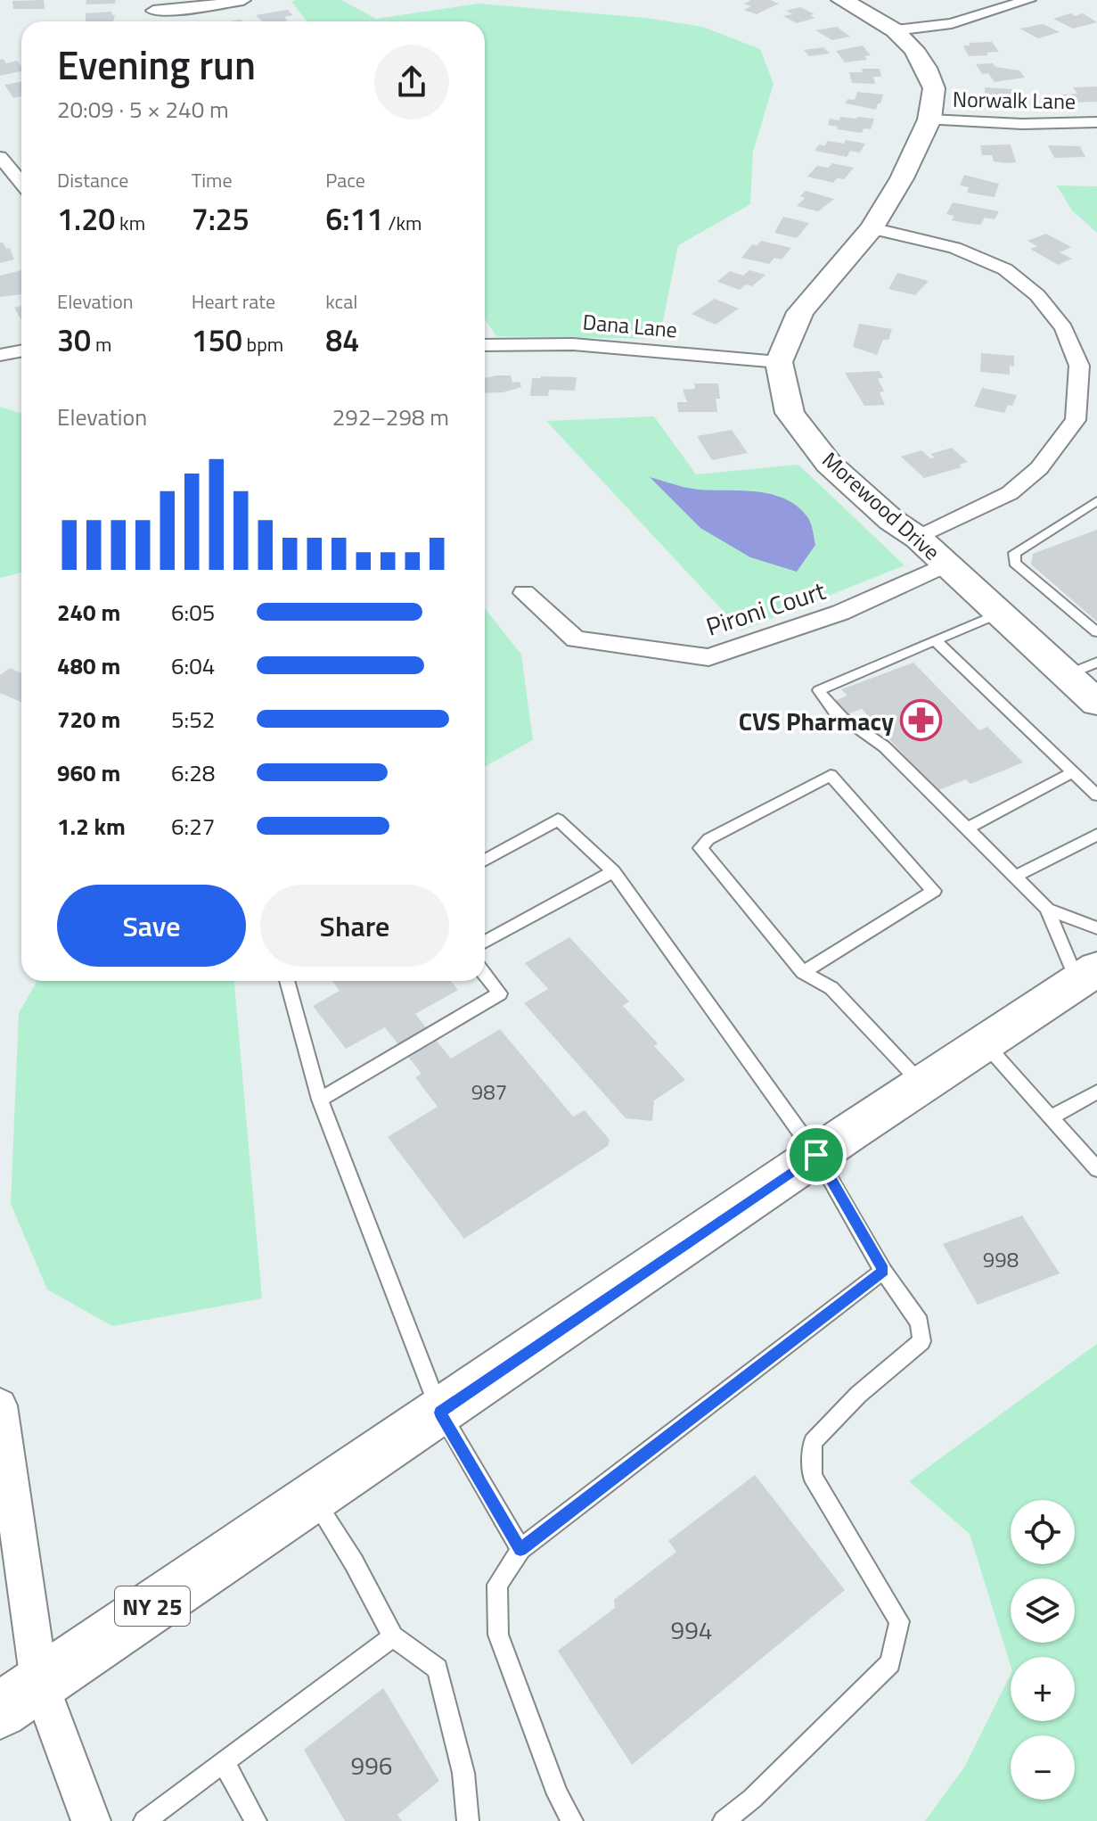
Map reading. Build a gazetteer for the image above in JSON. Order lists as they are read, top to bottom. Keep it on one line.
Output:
{"streets":{"street":["Norwalk Lane","Dana Lane","Morewood Drive","Pironi Court","NY 25"]},"crossings":[["Dana Lane","Morewood Drive"],["Morewood Drive","Pironi Court"]],"places":{"pharmacy":["CVS Pharmacy"]},"house_numbers":["987","998","994","996"],"page":{"heading":["Evening run","20:09 · 5 × 240 m"],"stats":[["Distance","1.20 km"],["Time","7:25"],["Pace","6:11 /km"],["Elevation","30 m"],["Heart rate","150 bpm"],["kcal","84"]],"chart":["Elevation","292–298 m"],"list":[{"name":"240 m","note":"6:05"},{"name":"480 m","note":"6:04"},{"name":"720 m","note":"5:52"},{"name":"960 m","note":"6:28"},{"name":"1.2 km","note":"6:27"}],"buttons":["Save","Share"],"map_buttons":["+","−"]}}
